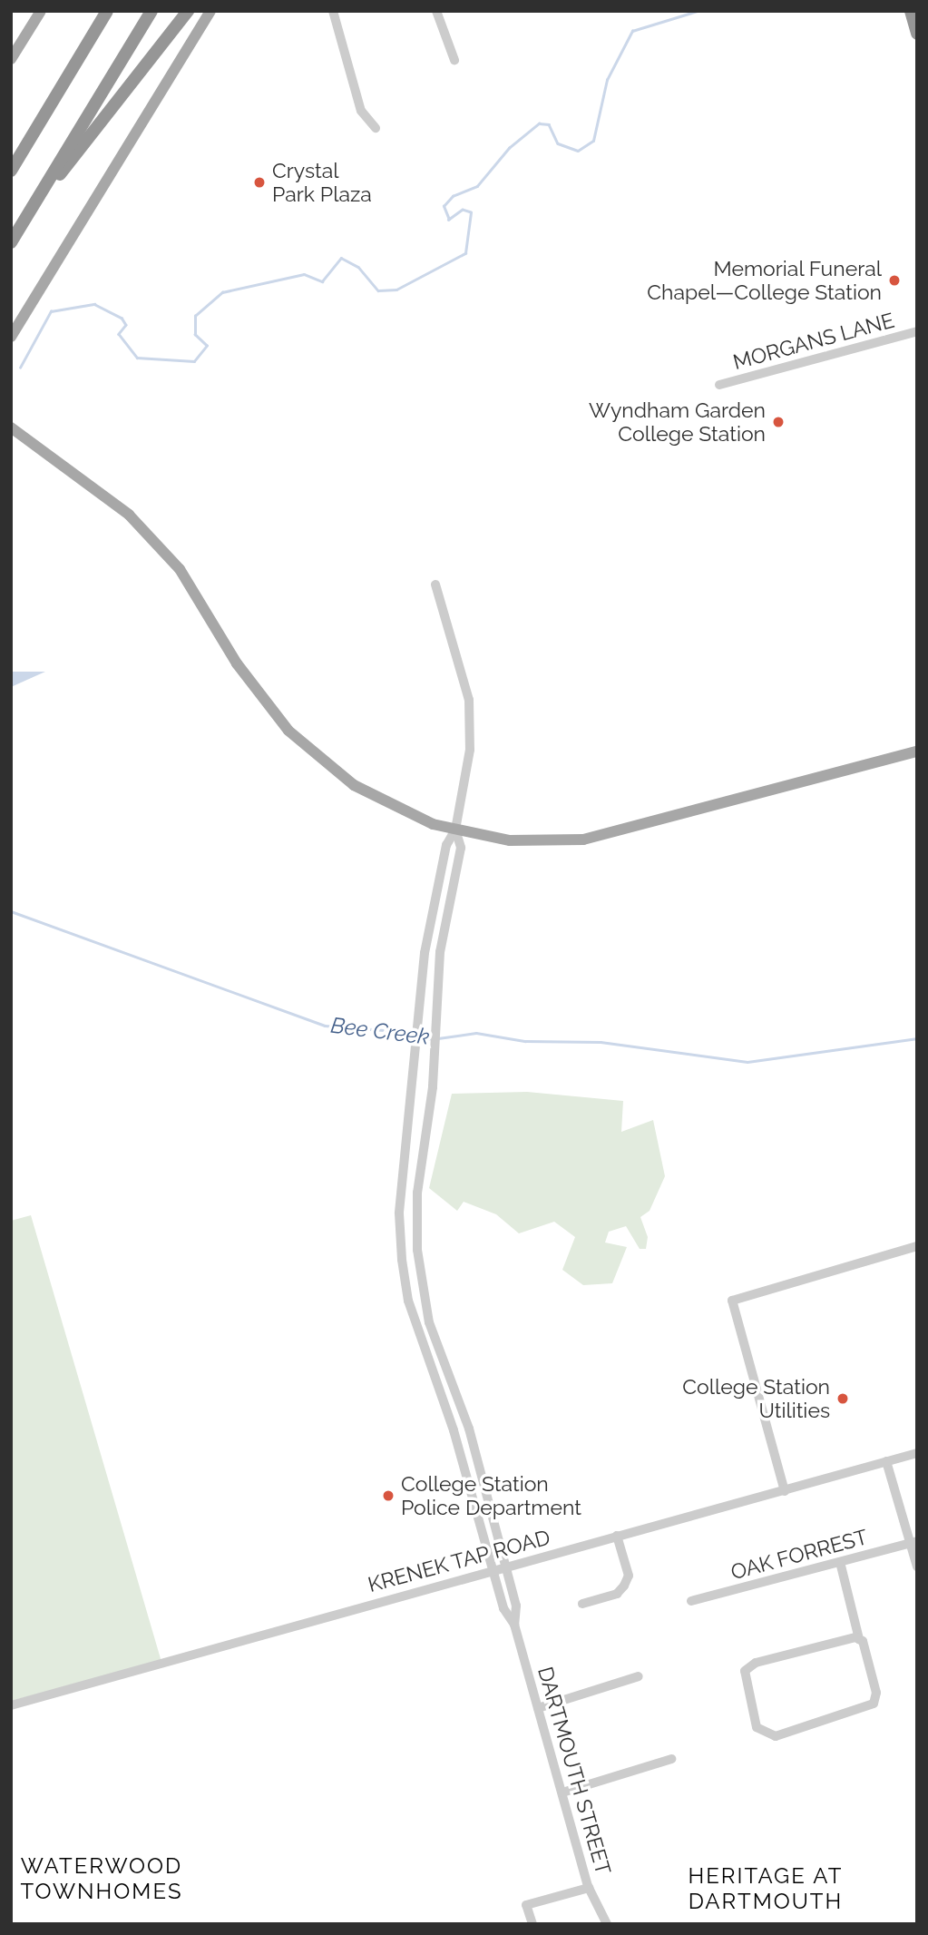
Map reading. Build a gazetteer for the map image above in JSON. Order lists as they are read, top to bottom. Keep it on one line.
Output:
{"streets":{"street":["MORGANS LANE","OAK FORREST","KRENEK TAP ROAD","DARTMOUTH STREET"]},"crossings":[["KRENEK TAP ROAD","DARTMOUTH STREET"]],"districts":["WATERWOOD TOWNHOMES","HERITAGE AT DARTMOUTH"],"water":["Bee Creek"],"places":["Crystal Park Plaza","Memorial Funeral Chapel—College Station","Wyndham Garden College Station","College Station Utilities","College Station Police Department"]}
